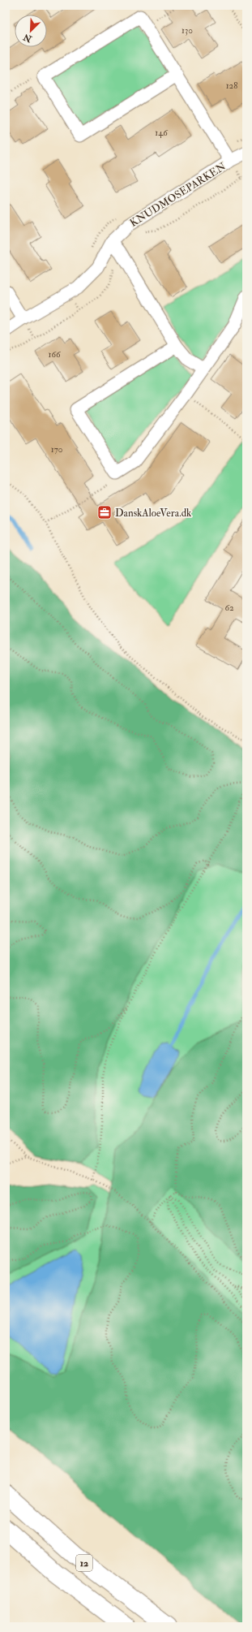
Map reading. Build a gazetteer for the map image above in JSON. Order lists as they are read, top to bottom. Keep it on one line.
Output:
{"streets":{"highway":["12"],"street":["KNUDMOSEPARKEN"]},"places":{"office":["DanskAloeVera.dk"]},"house_numbers":["130","128","146","166","170","62"],"north":"bottom left"}
